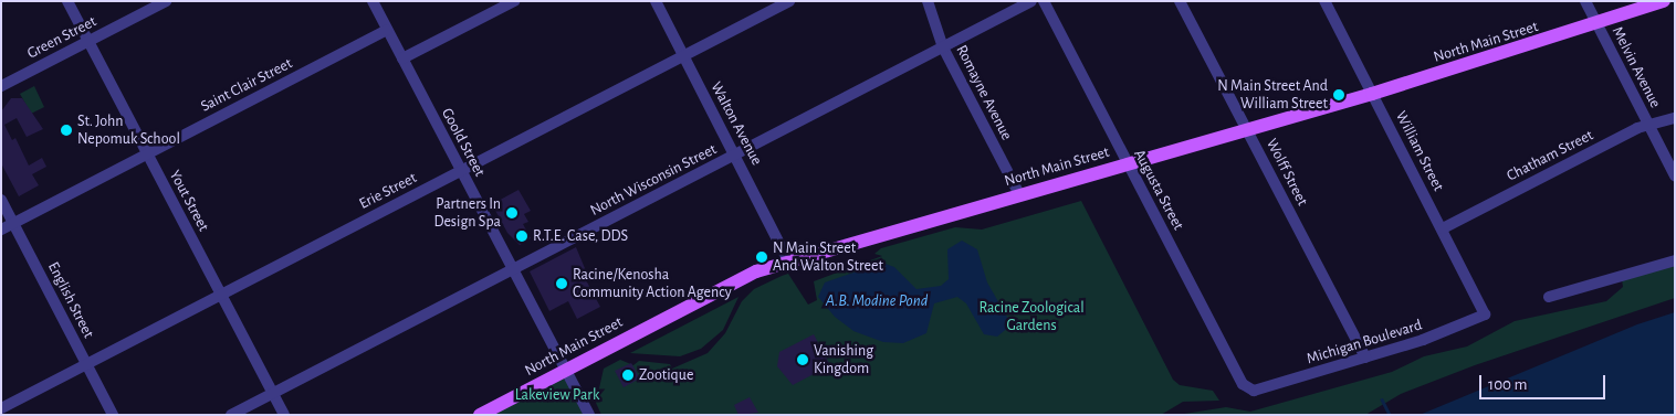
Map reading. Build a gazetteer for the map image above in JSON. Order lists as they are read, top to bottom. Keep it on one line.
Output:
{"streets":{"main road":["North Main Street"],"street":["Green Street","Melvin Avenue","Saint Clair Street","Romayne Avenue","Walton Avenue","Goold Street","William Street","Chatham Street","Wolff Street","North Wisconsin Street","Augusta Street","Erie Street","Yout Street","English Street","Michigan Boulevard"]},"crossings":[["Green Street","Yout Street"],["North Main Street","Melvin Avenue"],["North Main Street","Romayne Avenue"],["North Main Street","Walton Avenue"],["North Main Street","Goold Street"],["North Main Street","William Street"],["North Main Street","Wolff Street"],["North Main Street","Augusta Street"],["Melvin Avenue","Chatham Street"],["Saint Clair Street","Goold Street"],["Saint Clair Street","Yout Street"],["Saint Clair Street","English Street"],["Romayne Avenue","North Wisconsin Street"],["Walton Avenue","North Wisconsin Street"],["Walton Avenue","Erie Street"],["Goold Street","North Wisconsin Street"],["Goold Street","Erie Street"],["William Street","Chatham Street"],["William Street","Michigan Boulevard"],["Wolff Street","Michigan Boulevard"],["North Wisconsin Street","Yout Street"],["Augusta Street","Michigan Boulevard"],["Erie Street","Yout Street"],["Erie Street","English Street"]],"water":["A.B. Modine Pond"],"parks":["Racine Zoological Gardens","Lakeview Park"],"places":["N Main Street And William Street","St. John Nepomuk School","Partners In Design Spa","R.T.E. Case, DDS","N Main Street And Walton Street","Racine/Kenosha Community Action Agency","Vanishing Kingdom","Zootique"],"scale_bar":"100 m"}
